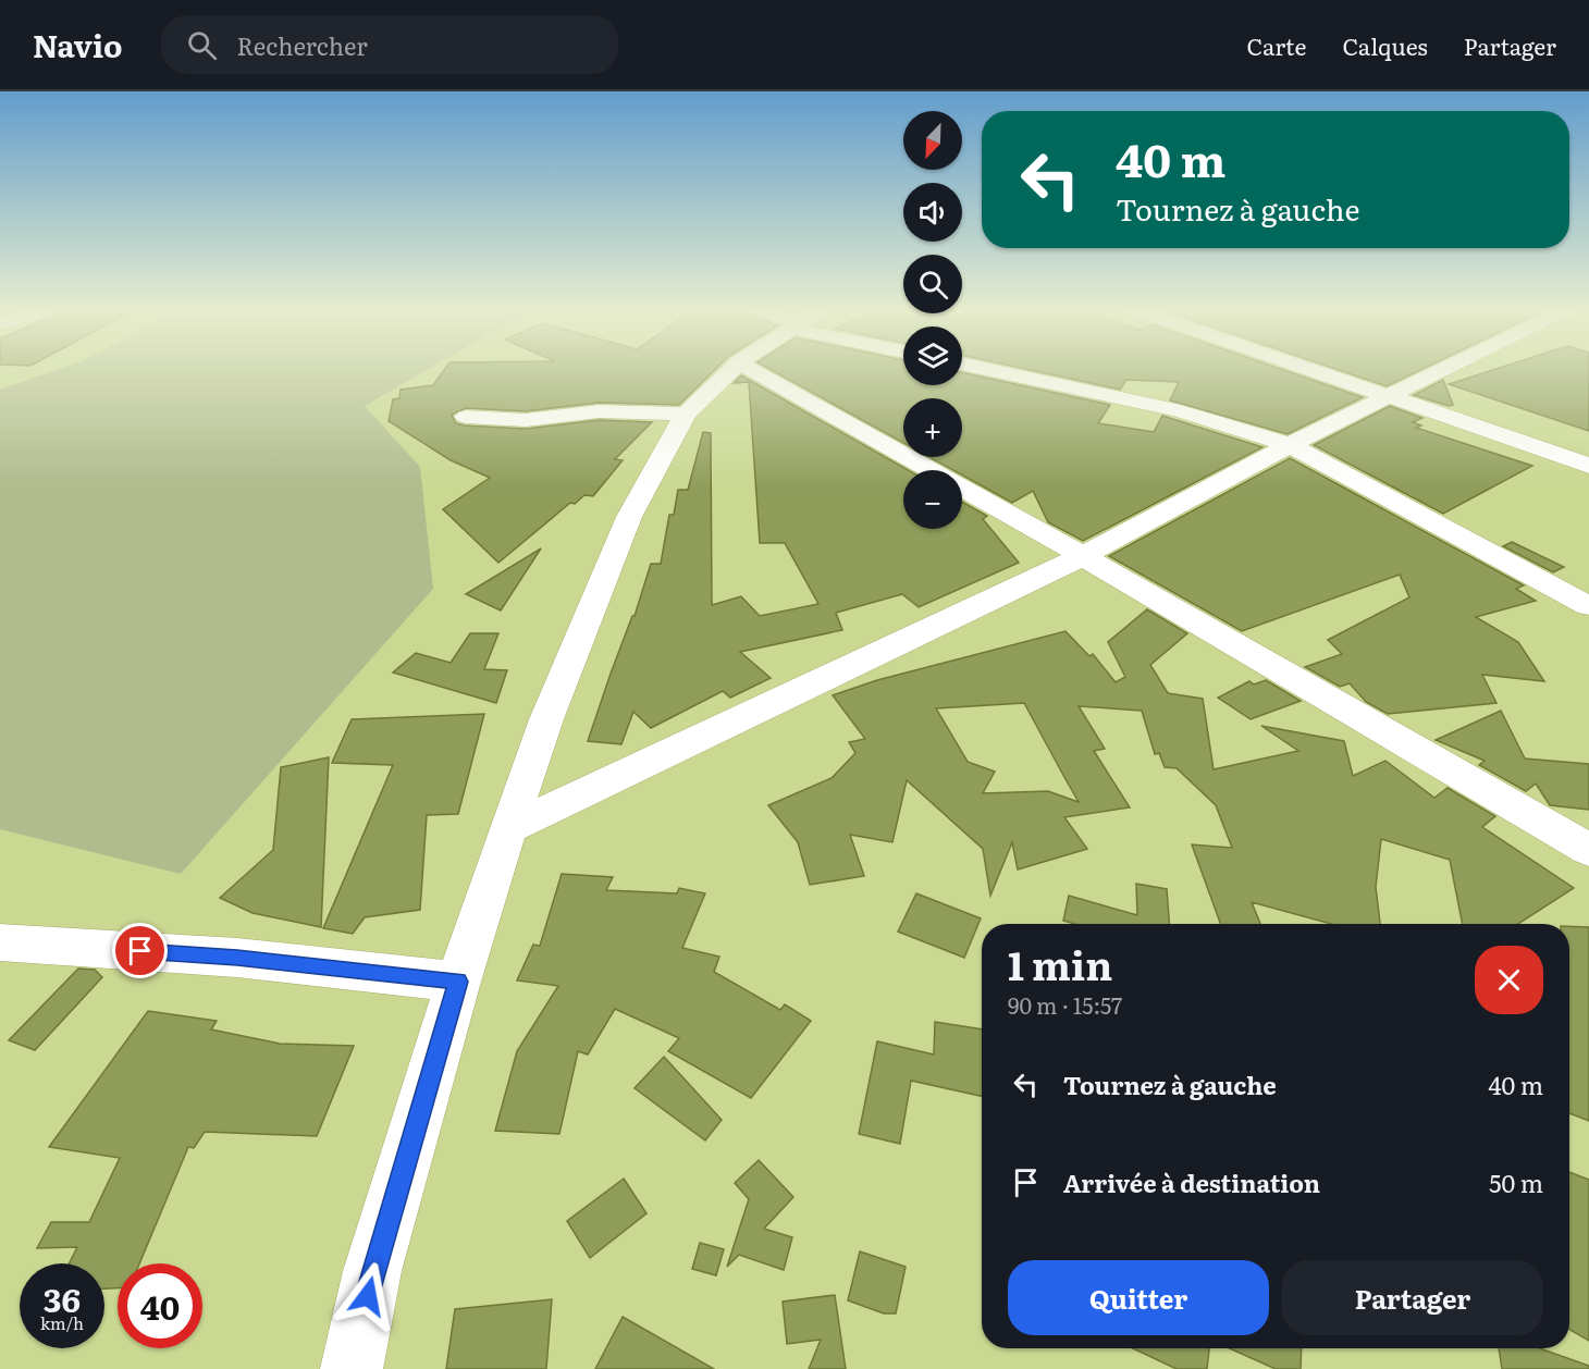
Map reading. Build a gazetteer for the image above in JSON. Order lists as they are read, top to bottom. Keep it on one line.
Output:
{"north":"bottom left","page":{"header":"Navio","search":"Rechercher","nav":["Carte","Calques","Partager"],"map_buttons":["+","−"],"turn":["40 m","Tournez à gauche"],"heading":["1 min","90 m · 15:57"],"list":[{"name":"Tournez à gauche","value":"40 m"},{"name":"Arrivée à destination","value":"50 m"}],"buttons":["Quitter","Partager"],"speed":"36 km/h","limit":"40"}}
